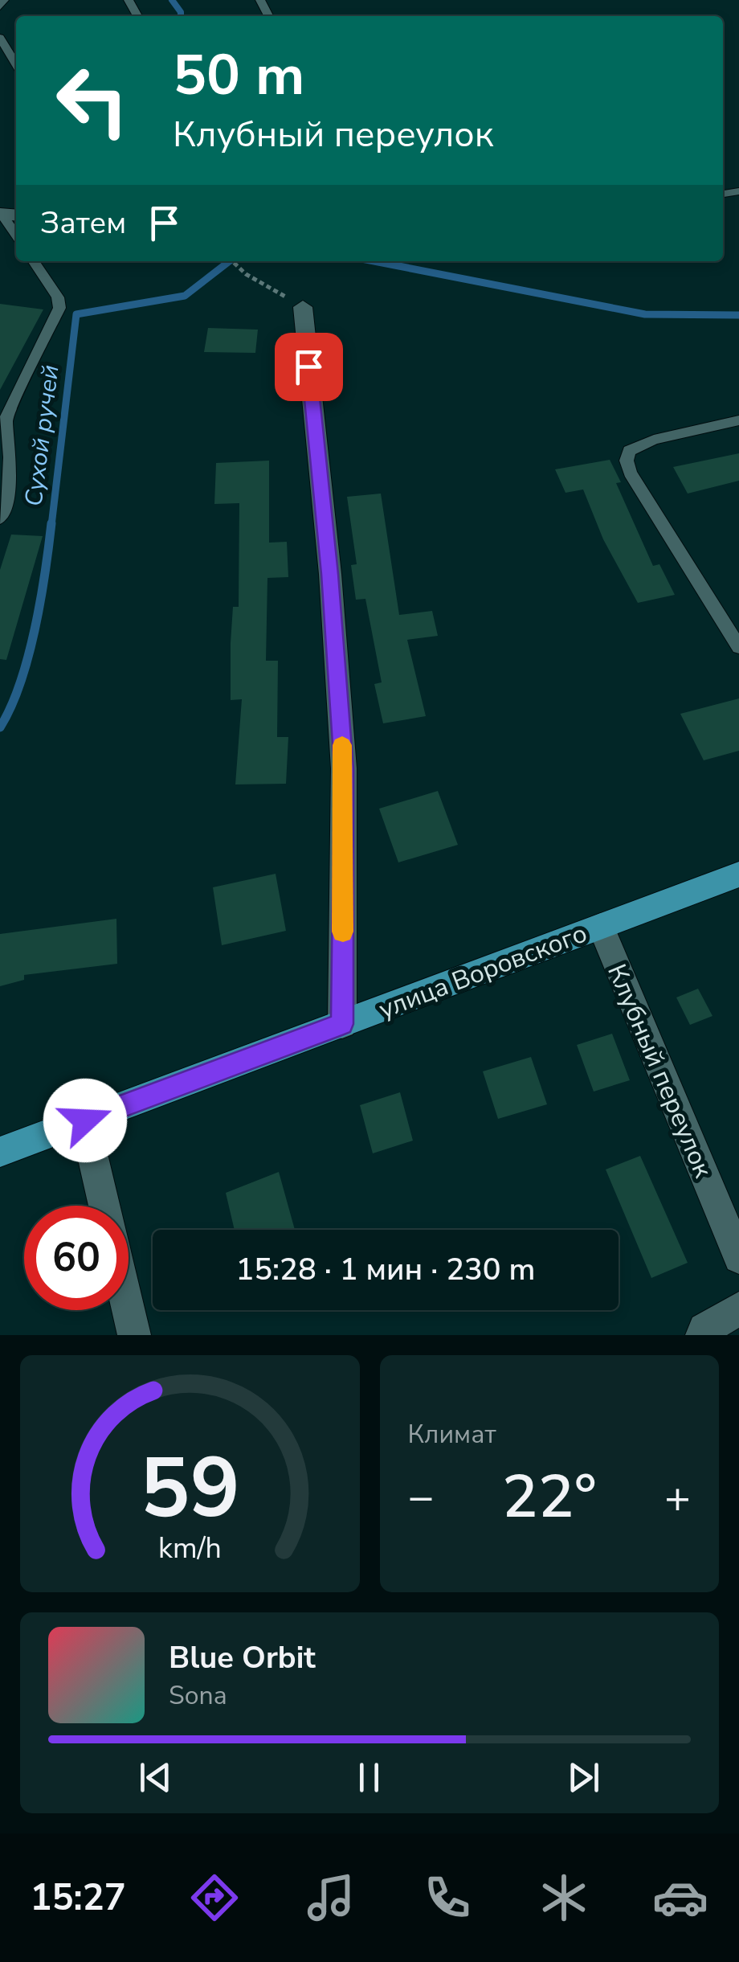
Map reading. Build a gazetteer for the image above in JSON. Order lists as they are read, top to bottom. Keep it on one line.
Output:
{"streets":{"main road":["улица Воровского"],"street":["Клубный переулок"]},"crossings":[["улица Воровского","Клубный переулок"]],"water":["Сухой ручей"],"page":{"turn":["50 m","Клубный переулок"],"then":"Затем","limit":"60","trip":"15:28 · 1 мин · 230 m","tile":"Климат","heat":["−","22°","+"],"song":["Blue Orbit","Sona"],"tabs":"15:27","gauge":["59","km/h"]}}
